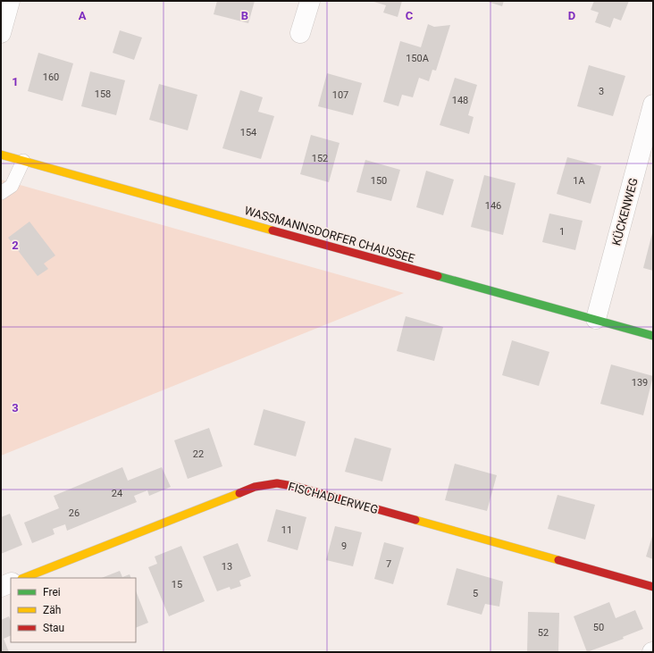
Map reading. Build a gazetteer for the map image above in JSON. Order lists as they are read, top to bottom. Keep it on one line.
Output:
{"streets":{"street":["KÜCKENWEG","WASSMANNSDORFER CHAUSSEE","FISCHADLERWEG"]},"crossings":[["KÜCKENWEG","WASSMANNSDORFER CHAUSSEE"]],"house_numbers":["150A","160","3","158","107","148","154","152","150","1A","146","1","139","22","24","26","11","9","7","13","15","5","50","52"],"legend":["Frei","Zäh","Stau"],"grid":{"columns":["A","B","C","D"],"rows":["1","2","3"]}}
